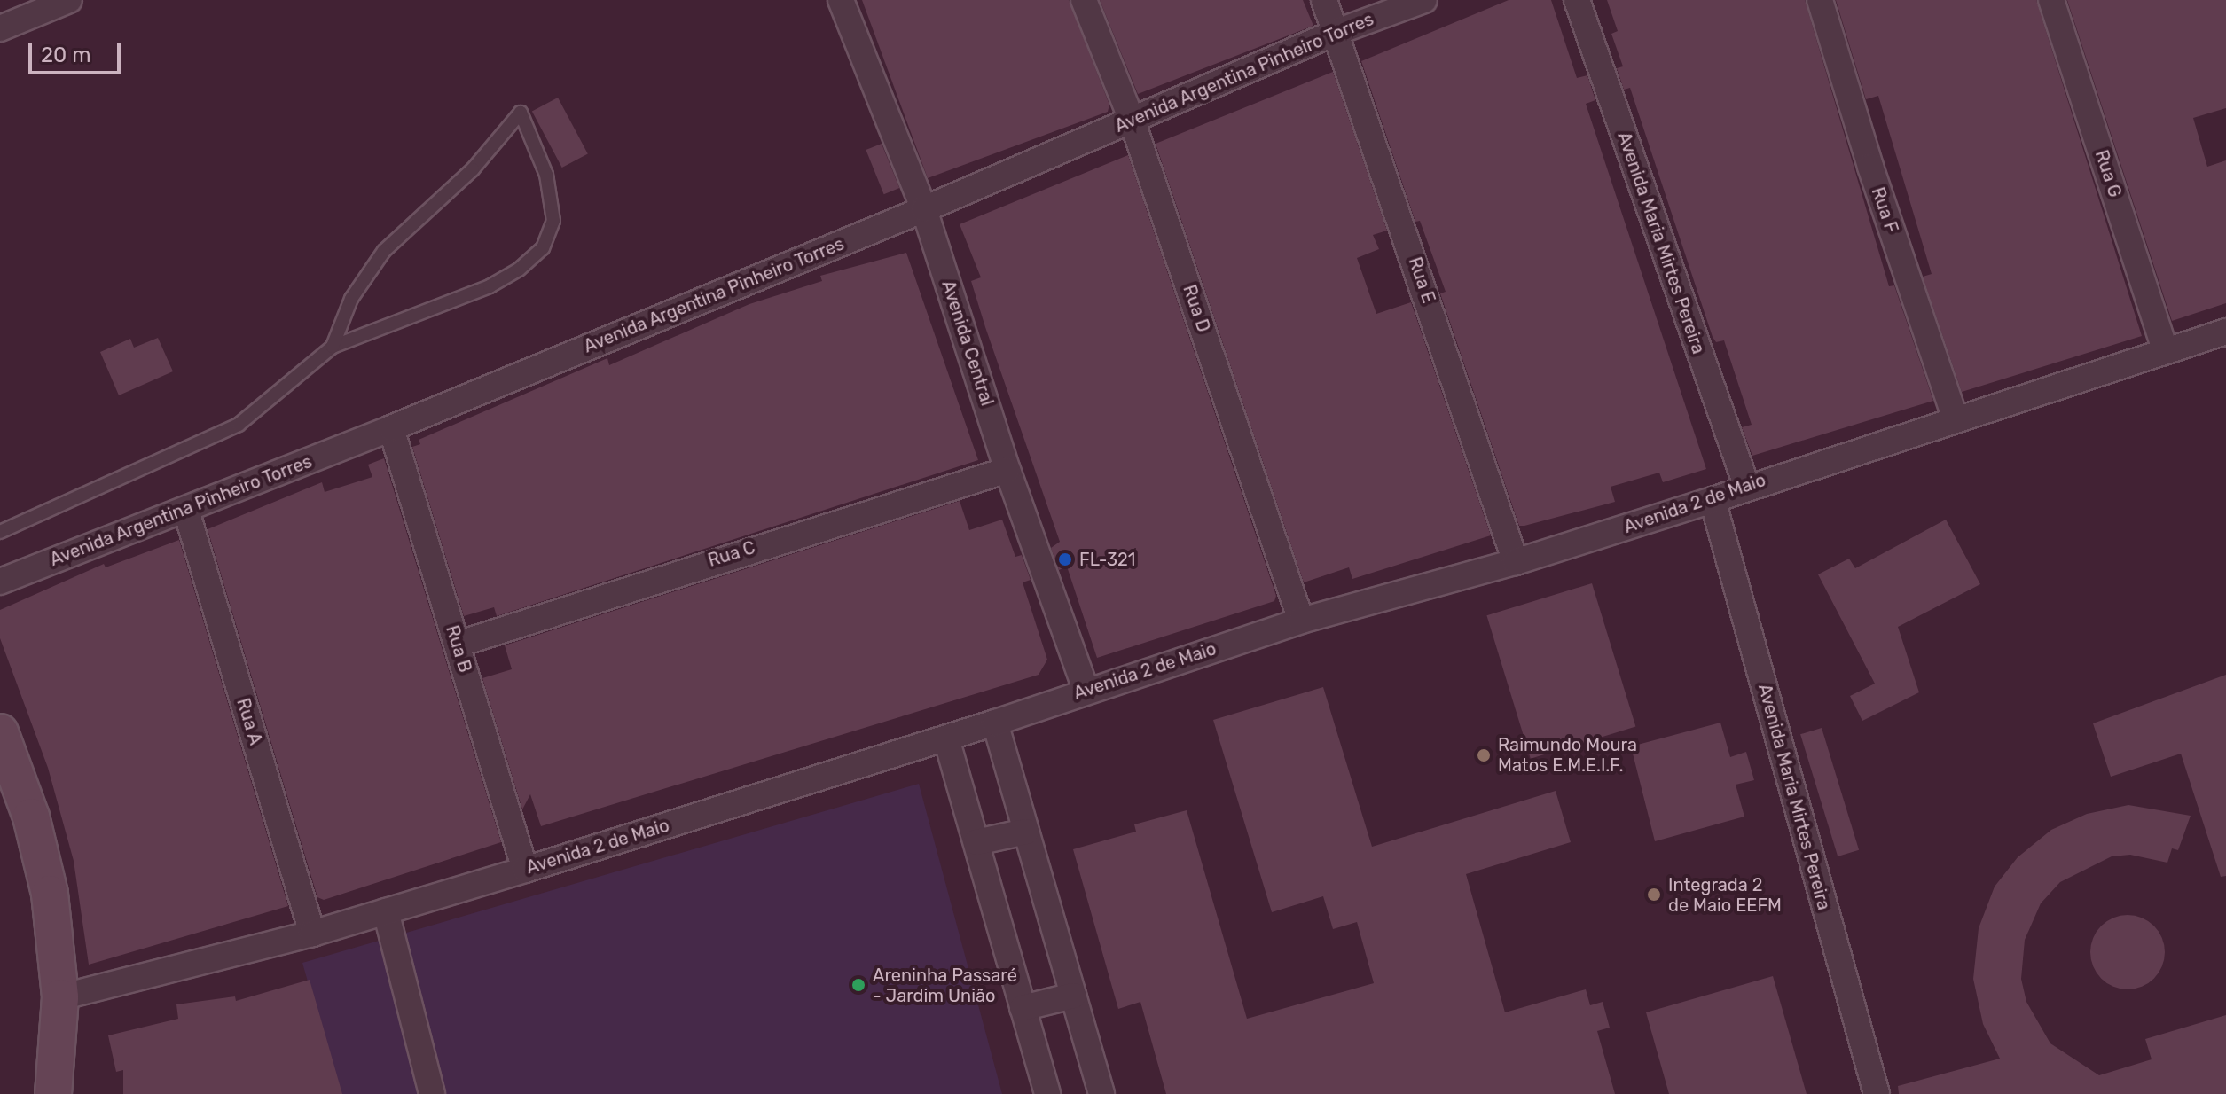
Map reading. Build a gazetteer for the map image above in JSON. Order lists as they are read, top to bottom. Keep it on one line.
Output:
{"streets":{"street":["Avenida Argentina Pinheiro Torres","Rua G","Rua F","Avenida Maria Mirtes Pereira","Rua E","Rua D","Avenida Central","Avenida 2 de Maio","Rua C","Rua B","Rua A"]},"crossings":[["Avenida Argentina Pinheiro Torres","Rua E"],["Avenida Argentina Pinheiro Torres","Rua D"],["Avenida Argentina Pinheiro Torres","Avenida Central"],["Avenida Argentina Pinheiro Torres","Rua B"],["Avenida Argentina Pinheiro Torres","Rua A"],["Rua G","Avenida 2 de Maio"],["Rua F","Avenida 2 de Maio"],["Avenida Maria Mirtes Pereira","Avenida 2 de Maio"],["Rua E","Avenida 2 de Maio"],["Rua D","Avenida 2 de Maio"],["Avenida Central","Avenida 2 de Maio"],["Avenida Central","Rua C"],["Avenida 2 de Maio","Rua B"],["Avenida 2 de Maio","Rua A"],["Rua C","Rua B"]],"places":["FL-321","Raimundo Moura Matos E.M.E.I.F.","Integrada 2 de Maio EEFM","Areninha Passaré - Jardim União"],"scale_bar":"20 m"}
